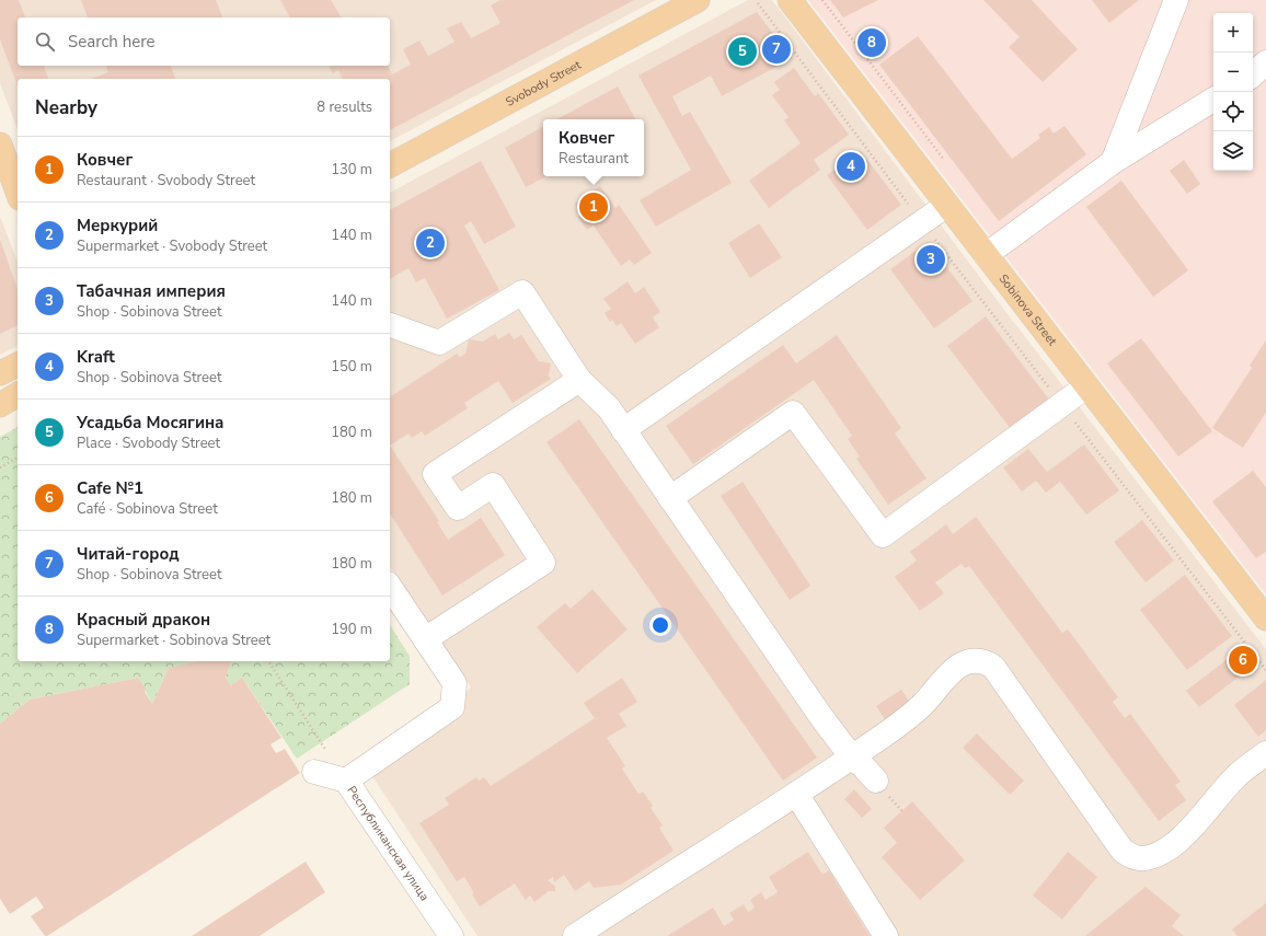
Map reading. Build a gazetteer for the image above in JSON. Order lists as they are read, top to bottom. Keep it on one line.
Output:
{"streets":{"main road":["Svobody Street","Sobinova Street"],"street":["Республиканская улица"]},"page":{"map_buttons":["+","−"],"search":"Search here","pins":["8","7","5","4","1","2","3","6"],"heading":["Nearby","8 results"],"popup":["Ковчег","Restaurant"],"list":[{"mark":"1","name":"Ковчег","note":"Restaurant · Svobody Street","value":"130 m"},{"mark":"2","name":"Меркурий","note":"Supermarket · Svobody Street","value":"140 m"},{"mark":"3","name":"Табачная империя","note":"Shop · Sobinova Street","value":"140 m"},{"mark":"4","name":"Kraft","note":"Shop · Sobinova Street","value":"150 m"},{"mark":"5","name":"Усадьба Мосягина","note":"Place · Svobody Street","value":"180 m"},{"mark":"6","name":"Cafe №1","note":"Café · Sobinova Street","value":"180 m"},{"mark":"7","name":"Читай-город","note":"Shop · Sobinova Street","value":"180 m"},{"mark":"8","name":"Красный дракон","note":"Supermarket · Sobinova Street","value":"190 m"}]}}
